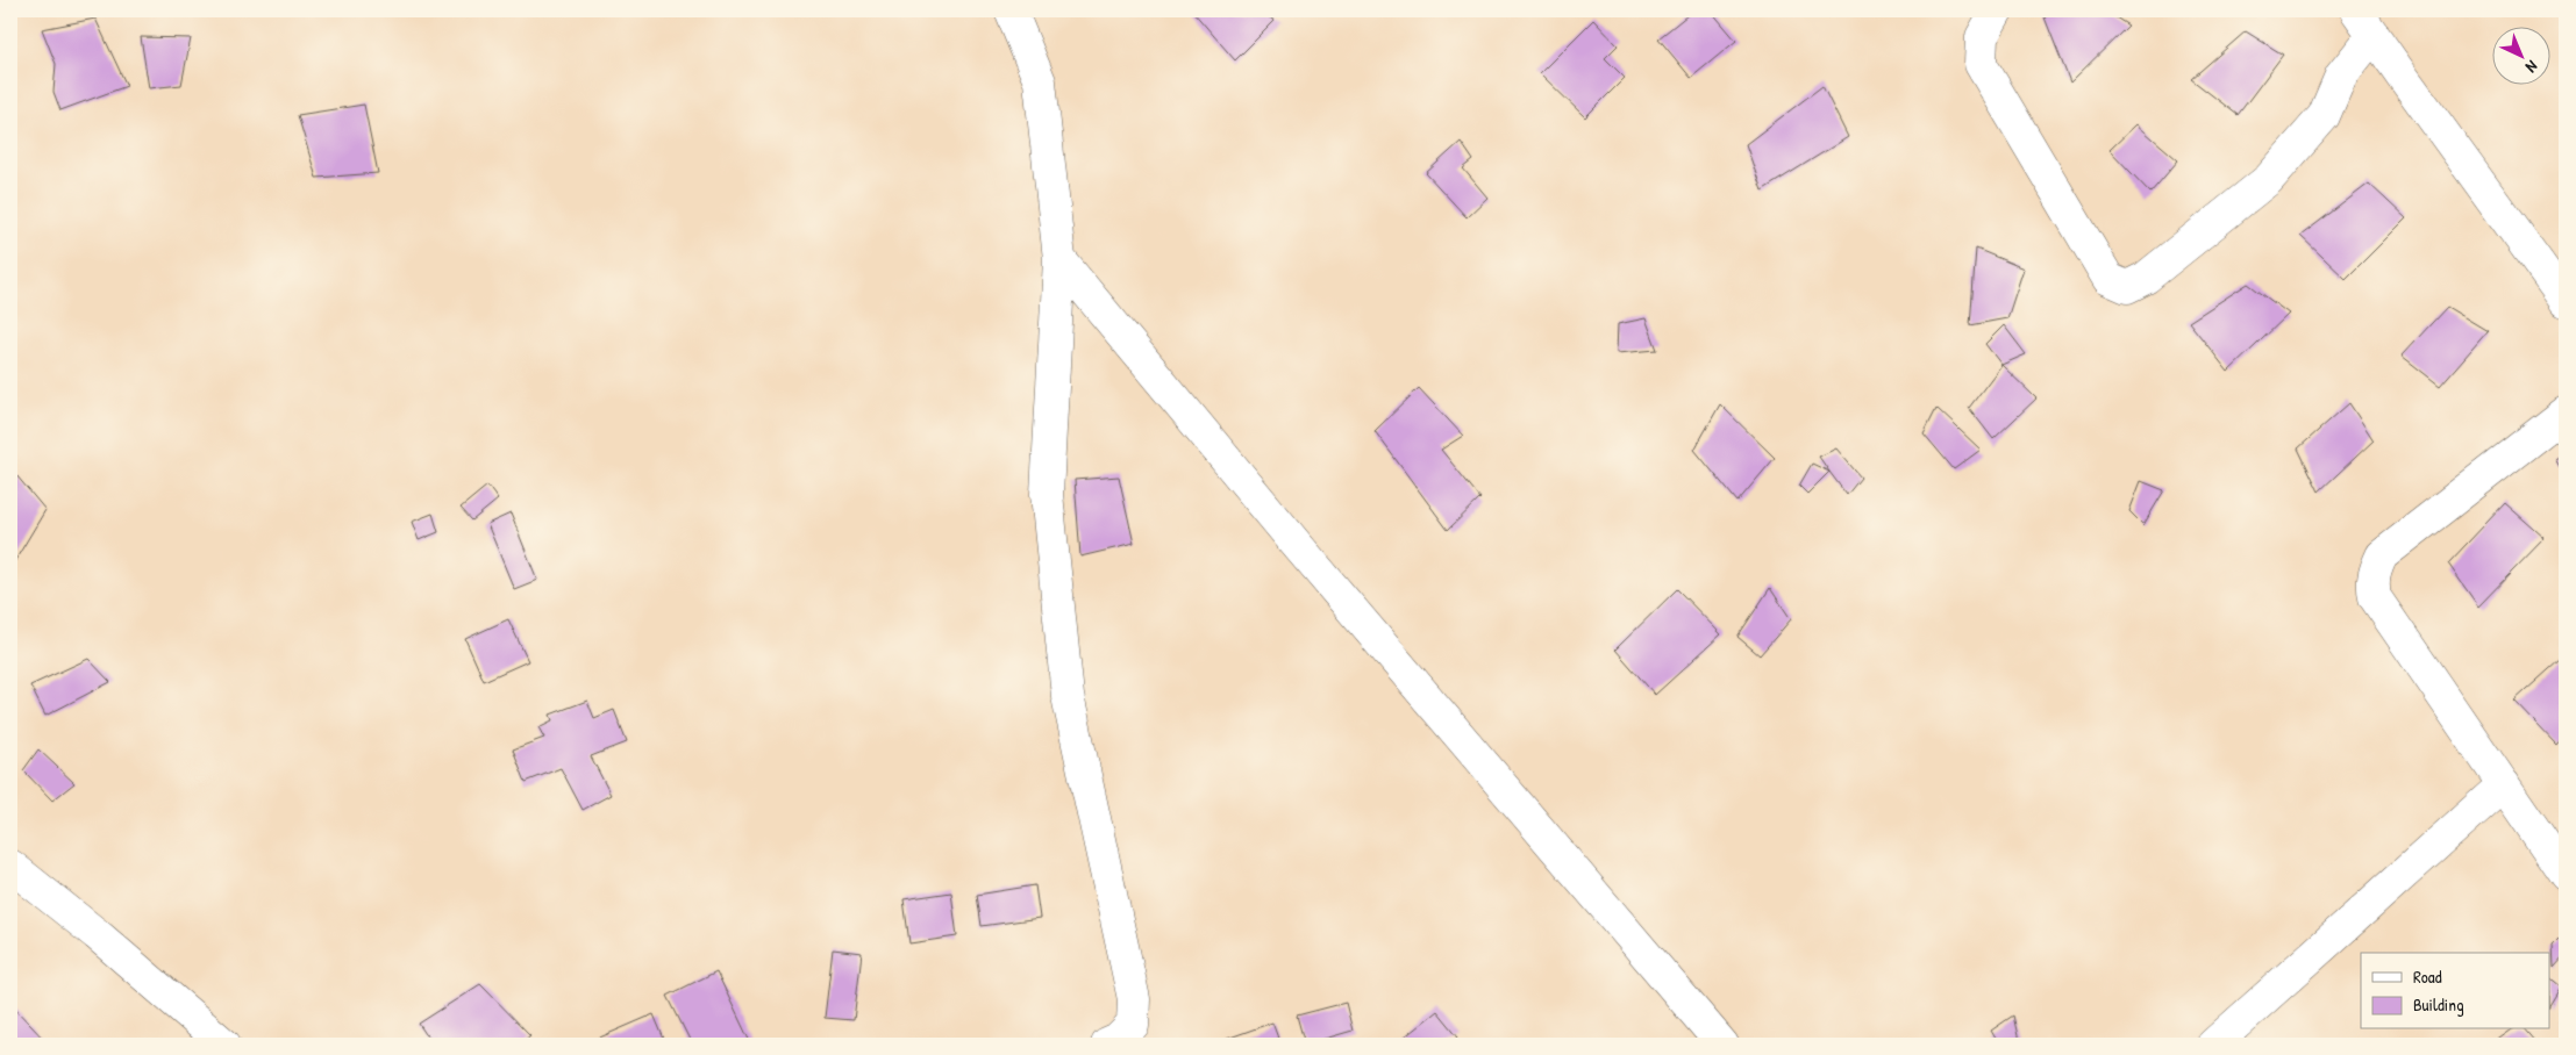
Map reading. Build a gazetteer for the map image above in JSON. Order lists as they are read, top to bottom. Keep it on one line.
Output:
{"legend":["Road","Building"],"north":"bottom right"}
